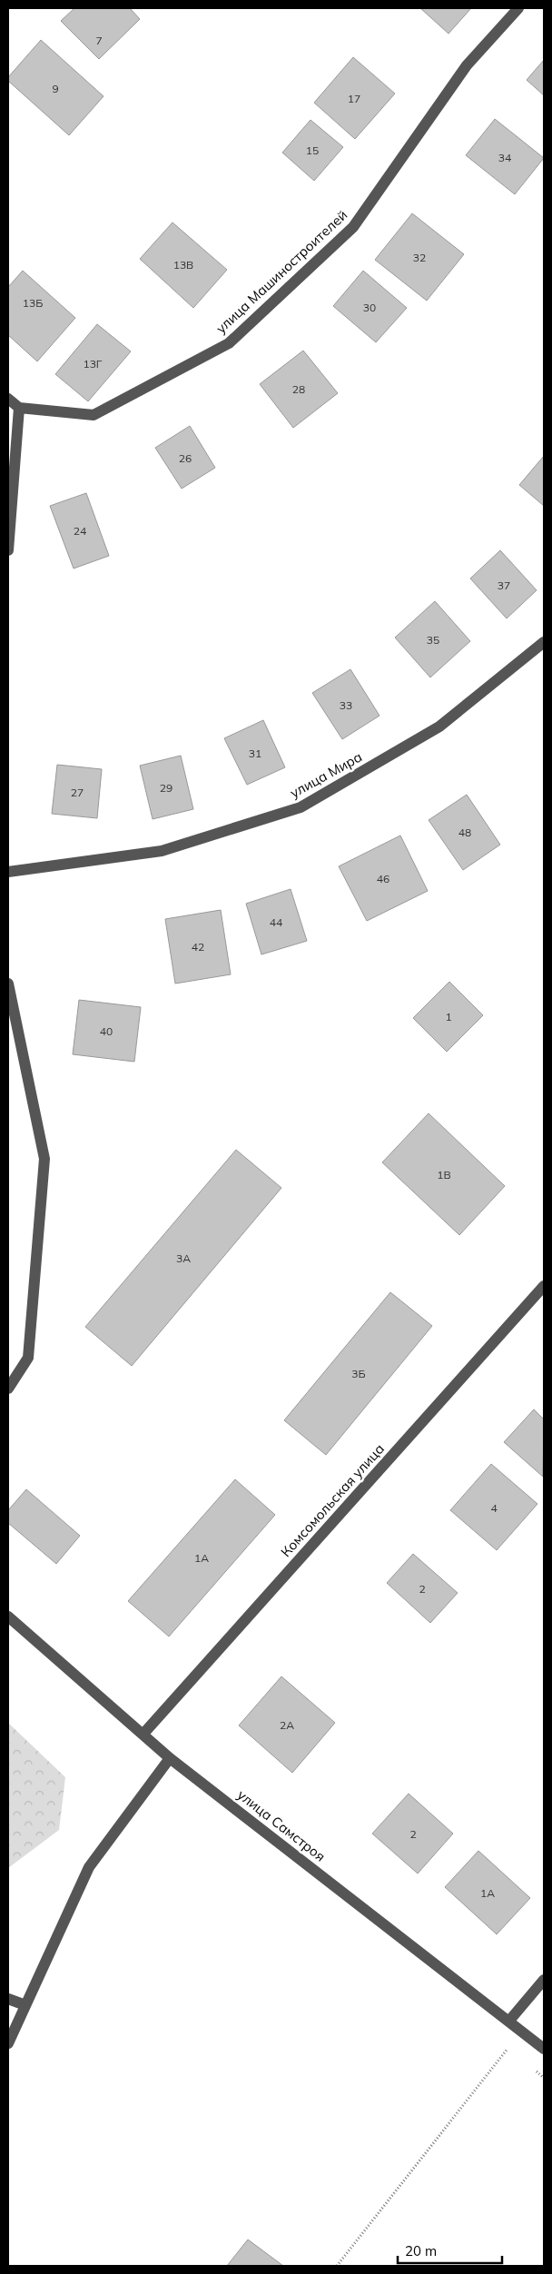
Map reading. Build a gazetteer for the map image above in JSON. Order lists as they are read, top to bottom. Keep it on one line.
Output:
{"streets":{"street":["улица Машиностроителей","улица Мира","Комсомольская улица","улица Самстроя"]},"crossings":[["Комсомольская улица","улица Самстроя"]],"house_numbers":["7","9","17","15","34","32","13В","13Б","30","13Г","28","26","24","37","35","33","31","29","27","48","46","44","42","1","40","1В","3А","3Б","4","1А","2","2А","2","1А"],"scale_bar":"20 m"}
